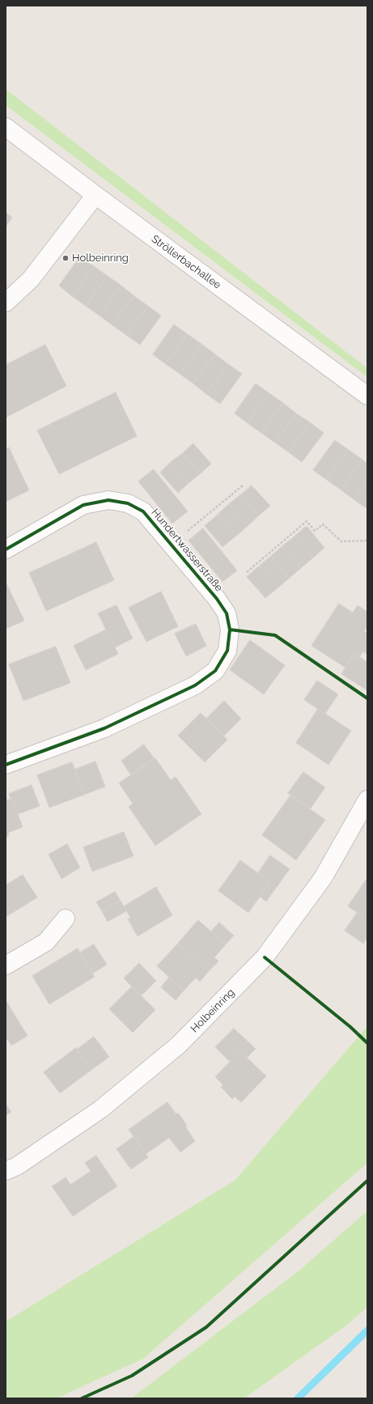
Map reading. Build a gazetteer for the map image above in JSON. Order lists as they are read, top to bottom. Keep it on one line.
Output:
{"streets":{"street":["Ströllerbachallee","Hundertwasserstraße","Holbeinring"]},"places":["Holbeinring"]}
